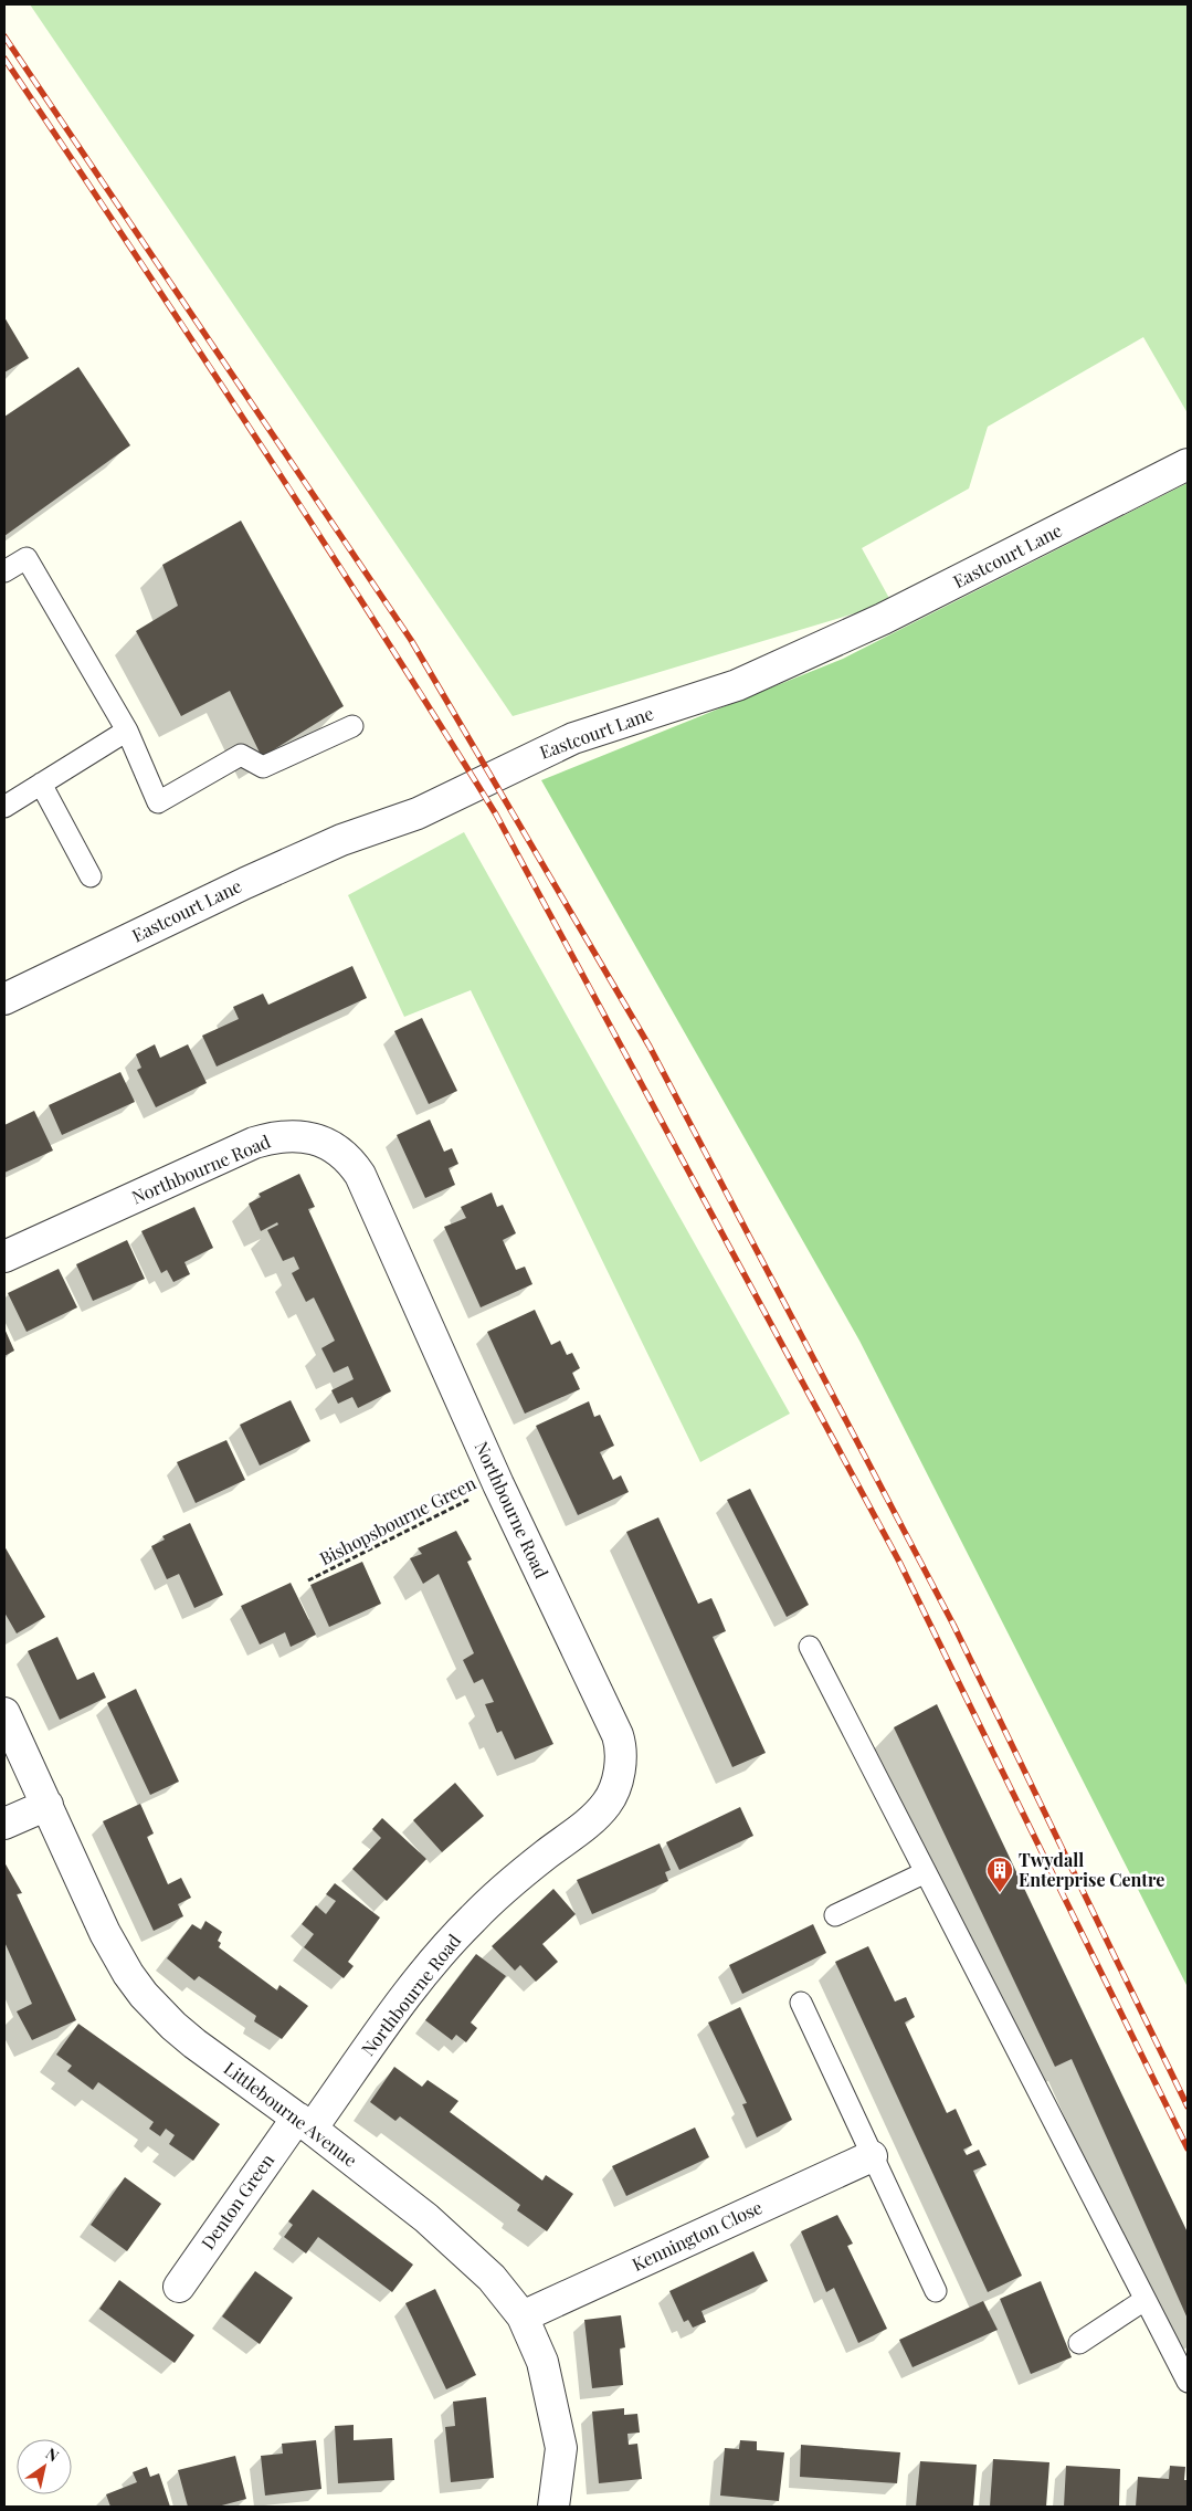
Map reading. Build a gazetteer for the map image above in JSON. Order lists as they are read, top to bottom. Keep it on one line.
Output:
{"streets":{"street":["Eastcourt Lane","Northbourne Road","Littlebourne Avenue","Denton Green","Kennington Close"],"path":["Bishopsbourne Green"]},"crossings":[["Northbourne Road","Bishopsbourne Green"],["Northbourne Road","Littlebourne Avenue"],["Northbourne Road","Denton Green"],["Littlebourne Avenue","Denton Green"],["Littlebourne Avenue","Kennington Close"]],"places":{"building":["Twydall Enterprise Centre"]},"north":"top right"}
